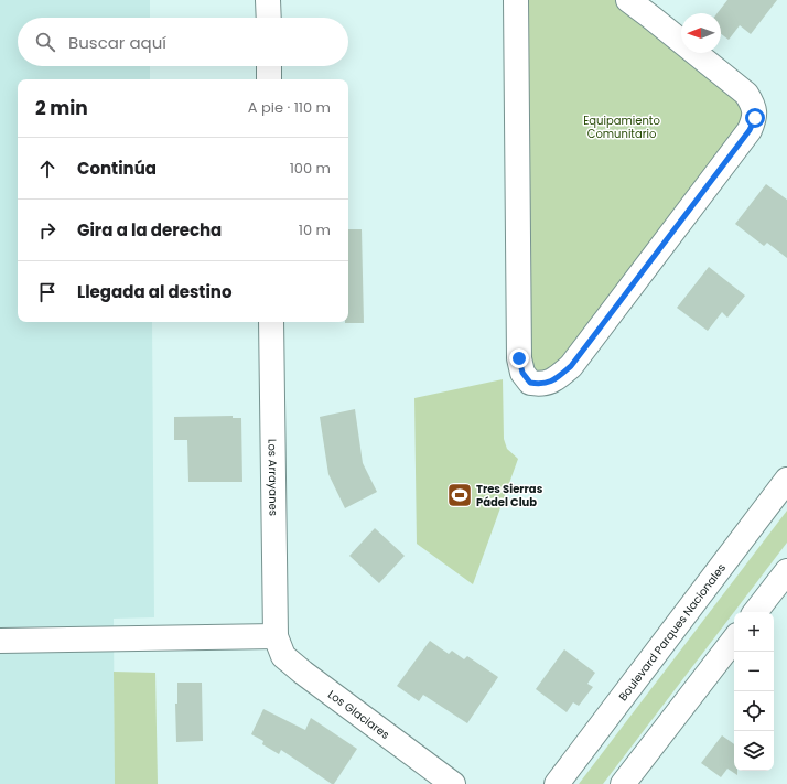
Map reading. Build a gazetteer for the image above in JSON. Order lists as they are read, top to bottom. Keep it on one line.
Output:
{"streets":{"street":["Los Arrayanes","Boulevard Parques Nacionales","Los Glaciares"]},"crossings":[["Los Arrayanes","Los Glaciares"]],"parks":["Equipamiento Comunitario"],"places":{"sports":["Tres Sierras Pádel Club"]},"north":"left","page":{"search":"Buscar aquí","heading":["2 min","A pie · 110 m"],"list":[["Continúa","100 m"],["Gira a la derecha","10 m"],"Llegada al destino"],"map_buttons":["+","−"]}}
